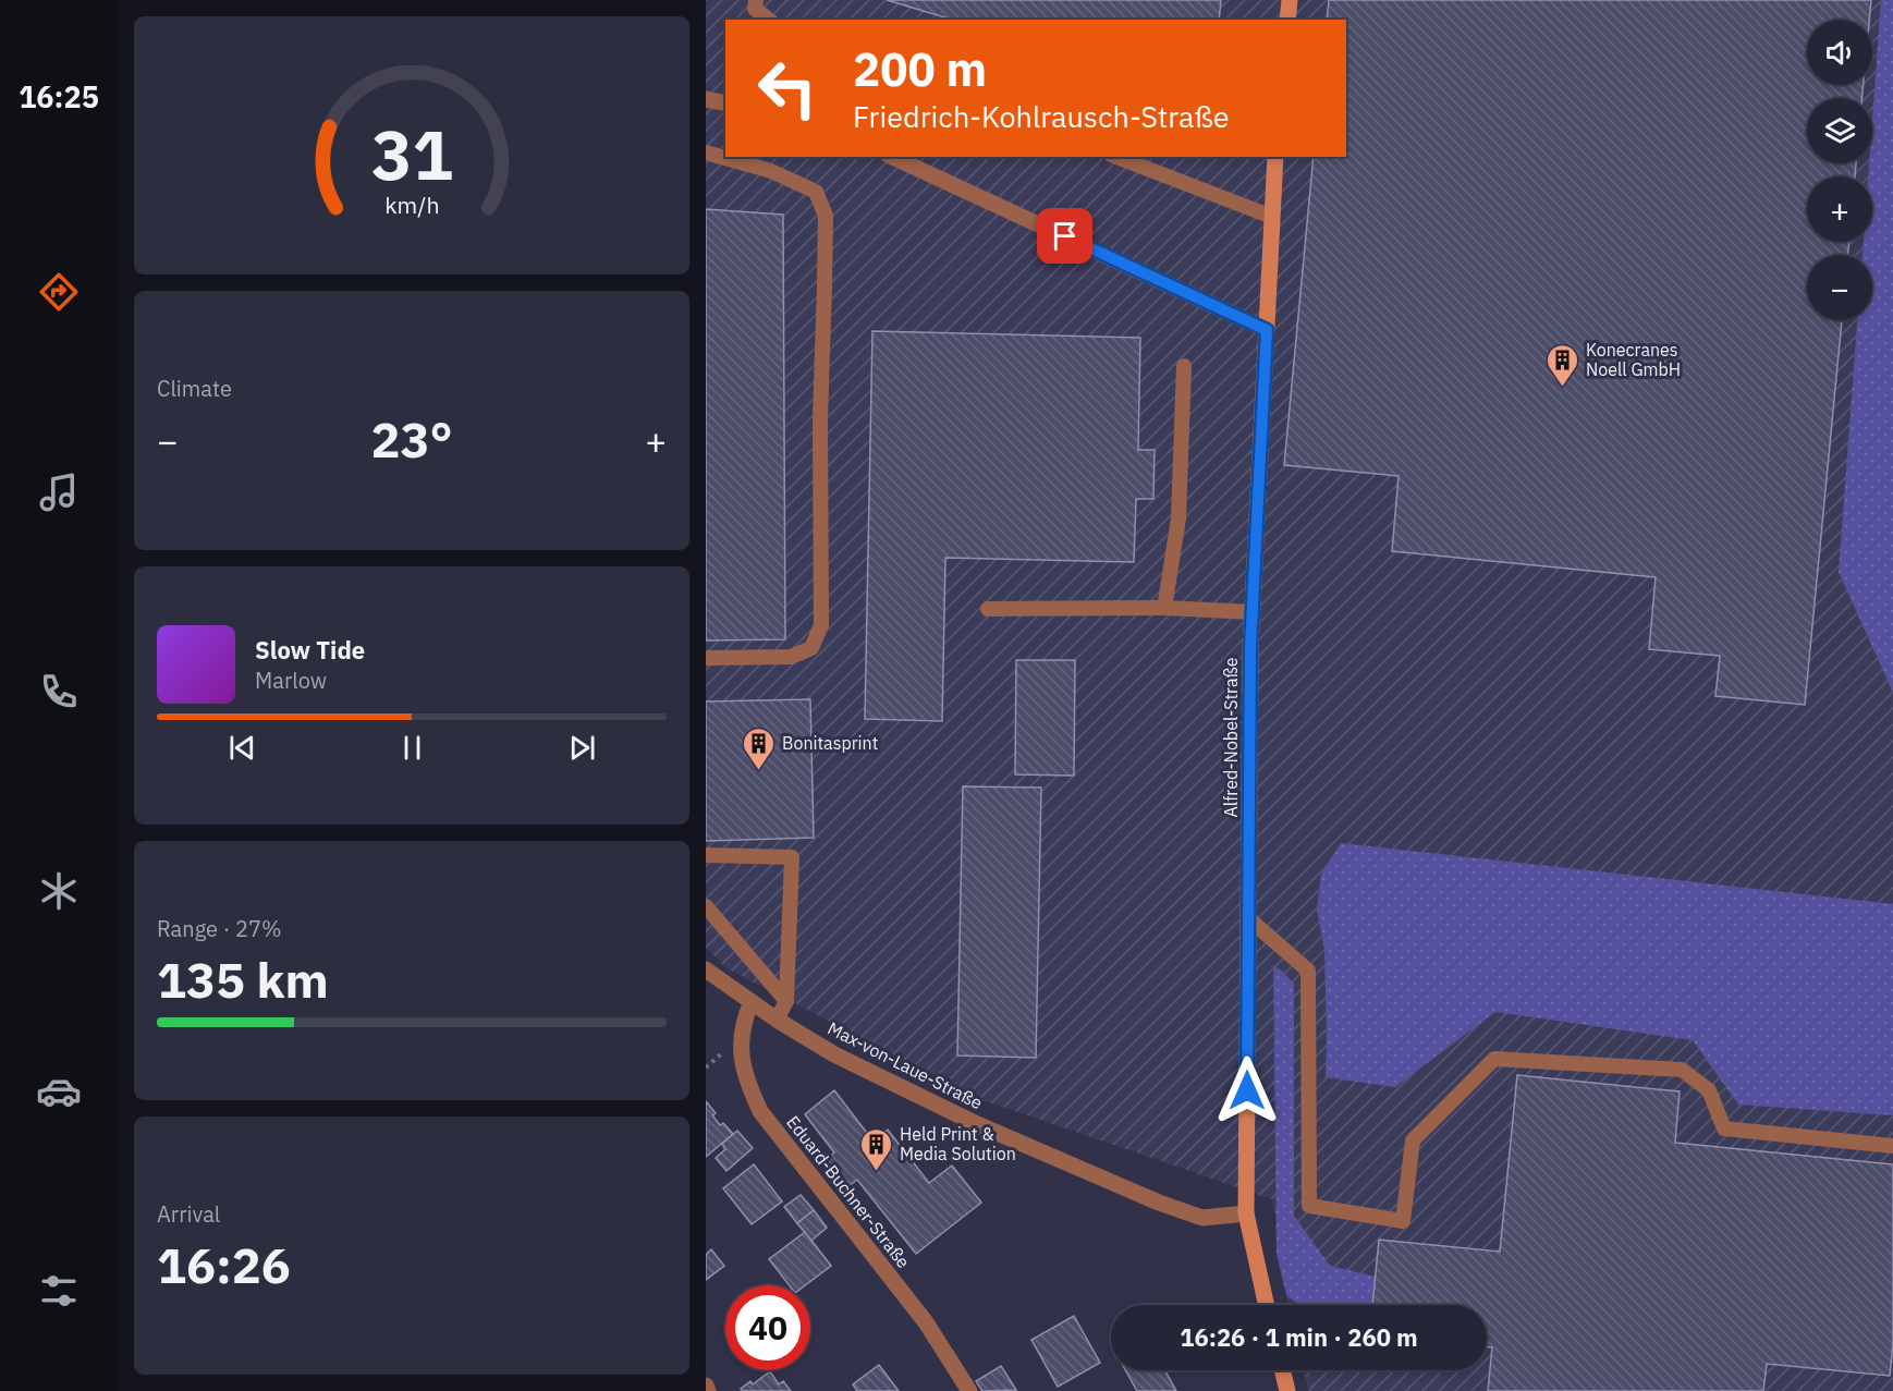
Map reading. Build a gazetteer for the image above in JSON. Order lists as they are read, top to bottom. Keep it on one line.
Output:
{"streets":{"street":["Alfred-Nobel-Straße","Max-von-Laue-Straße","Eduard-Buchner-Straße"]},"crossings":[["Alfred-Nobel-Straße","Max-von-Laue-Straße"],["Max-von-Laue-Straße","Eduard-Buchner-Straße"]],"places":{"building":["Konecranes Noell GmbH","Bonitasprint","Held Print & Media Solution"]},"page":{"tabs":"16:25","map_buttons":["+","−"],"turn":["200 m","Friedrich-Kohlrausch-Straße"],"tile":["Climate",["Range · 27%","135 km"],["Arrival","16:26"]],"heat":["−","23°","+"],"song":["Slow Tide","Marlow"],"limit":"40","trip":"16:26 · 1 min · 260 m","gauge":["31","km/h"]}}
